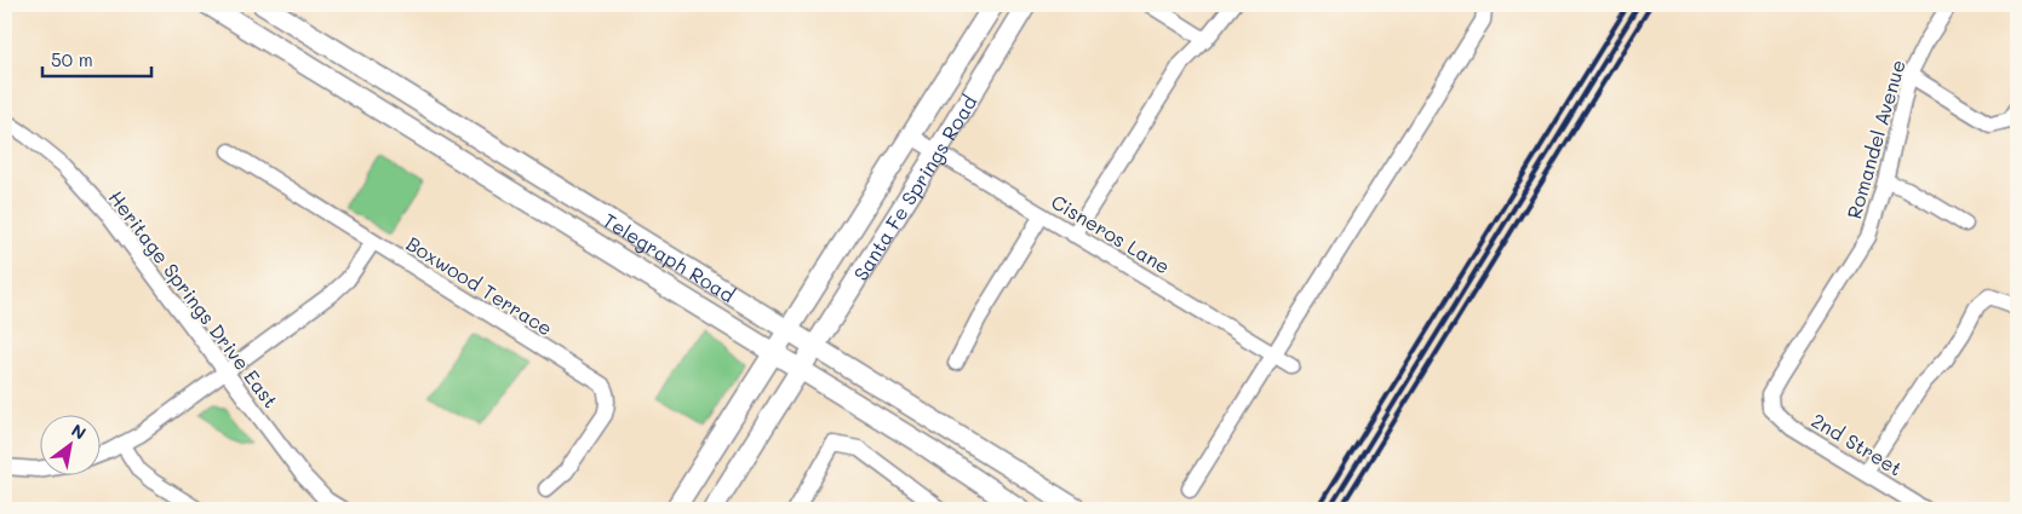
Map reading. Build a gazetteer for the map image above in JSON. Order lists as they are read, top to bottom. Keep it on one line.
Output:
{"streets":{"main road":["Santa Fe Springs Road","Telegraph Road"],"street":["Romandel Avenue","Cisneros Lane","Boxwood Terrace","Heritage Springs Drive East","2nd Street"]},"crossings":[["Romandel Avenue","2nd Street"],["Santa Fe Springs Road","Cisneros Lane"],["Santa Fe Springs Road","Telegraph Road"]],"scale_bar":"50 m","north":"top right"}
